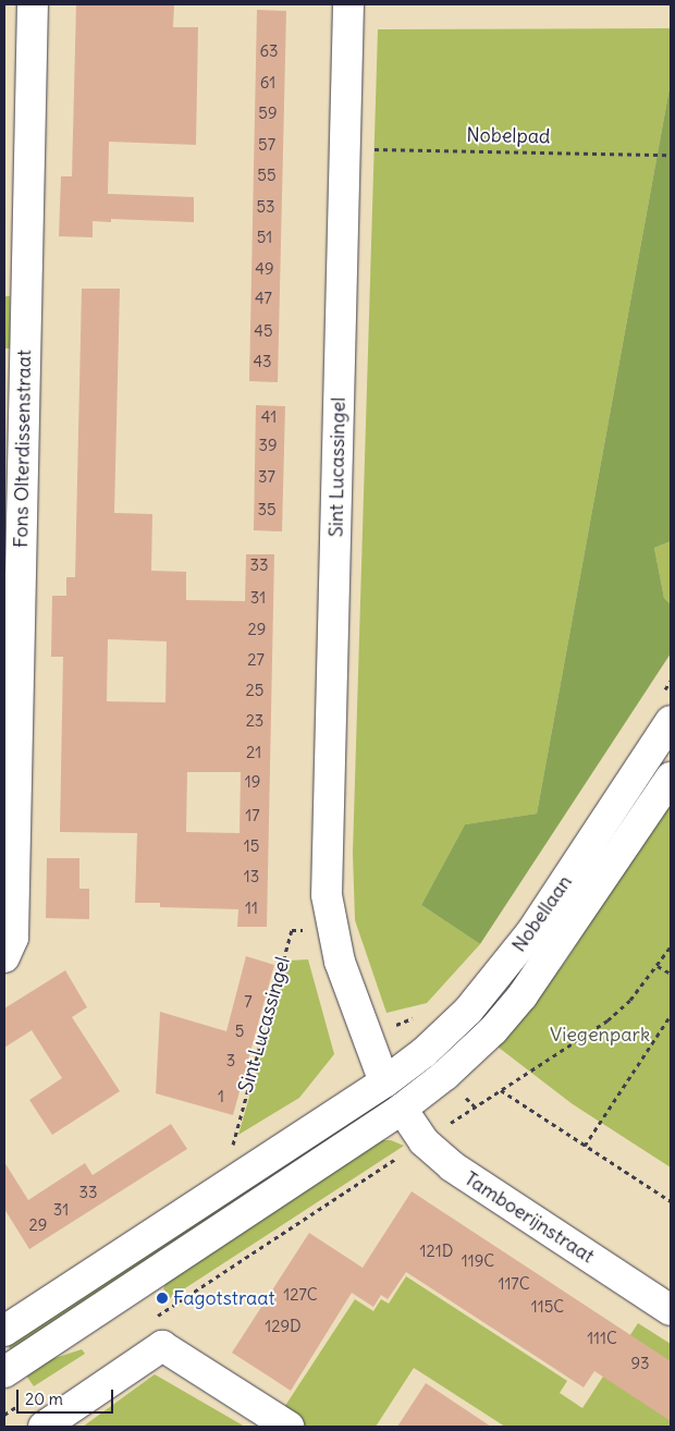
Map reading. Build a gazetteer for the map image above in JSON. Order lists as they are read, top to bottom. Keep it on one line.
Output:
{"streets":{"street":["Fons Olterdissenstraat","Sint Lucassingel","Nobellaan","Tamboerijnstraat"],"path":["Nobelpad"]},"crossings":[["Nobelpad","Sint Lucassingel"],["Sint Lucassingel","Nobellaan"],["Nobellaan","Tamboerijnstraat"]],"parks":["Viegenpark"],"places":["Fagotstraat"],"house_numbers":["63","61","59","57","55","53","51","49","47","45","43","41","39","37","35","33","31","29","27","25","23","21","19","17","15","13","11","7","5","3","1","33","31","29","121D","119C","117C","127C","115C","129D","111C","93"],"scale_bar":"20 m"}
